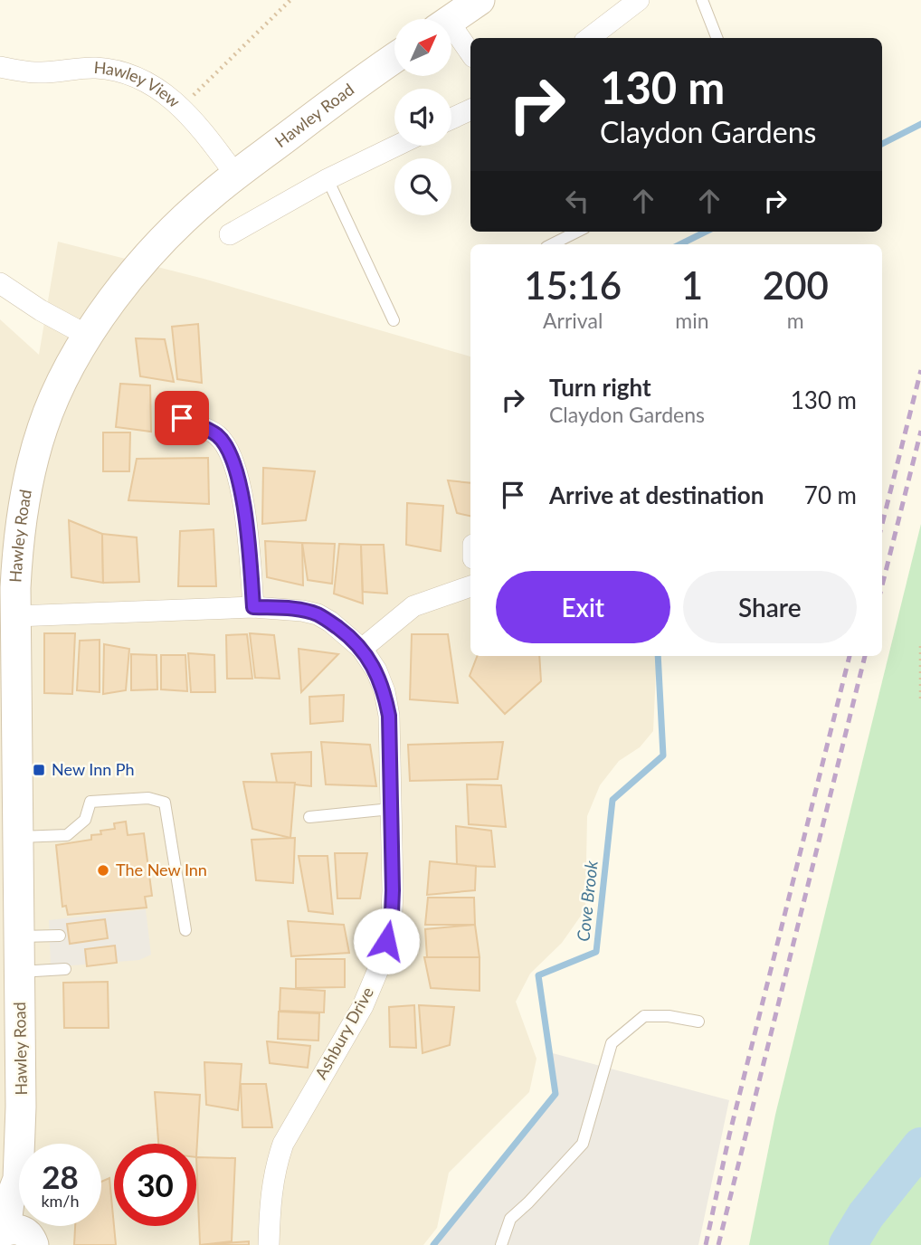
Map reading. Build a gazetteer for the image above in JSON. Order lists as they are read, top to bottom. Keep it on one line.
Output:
{"streets":{"main road":["Hawley Road"],"street":["Hawley View","Ashbury Drive"]},"crossings":[["Hawley View","Hawley Road"],["Hawley Road","Ashbury Drive"]],"water":["Cove Brook"],"places":{"transit":["New Inn Ph"],"other":["The New Inn"]},"north":"top right","page":{"turn":["130 m","Claydon Gardens"],"eta":["15:16","Arrival","1","min","200","m"],"list":[{"name":"Turn right","note":"Claydon Gardens","value":"130 m"},{"name":"Arrive at destination","value":"70 m"}],"buttons":["Exit","Share"],"speed":"28 km/h","limit":"30"}}
